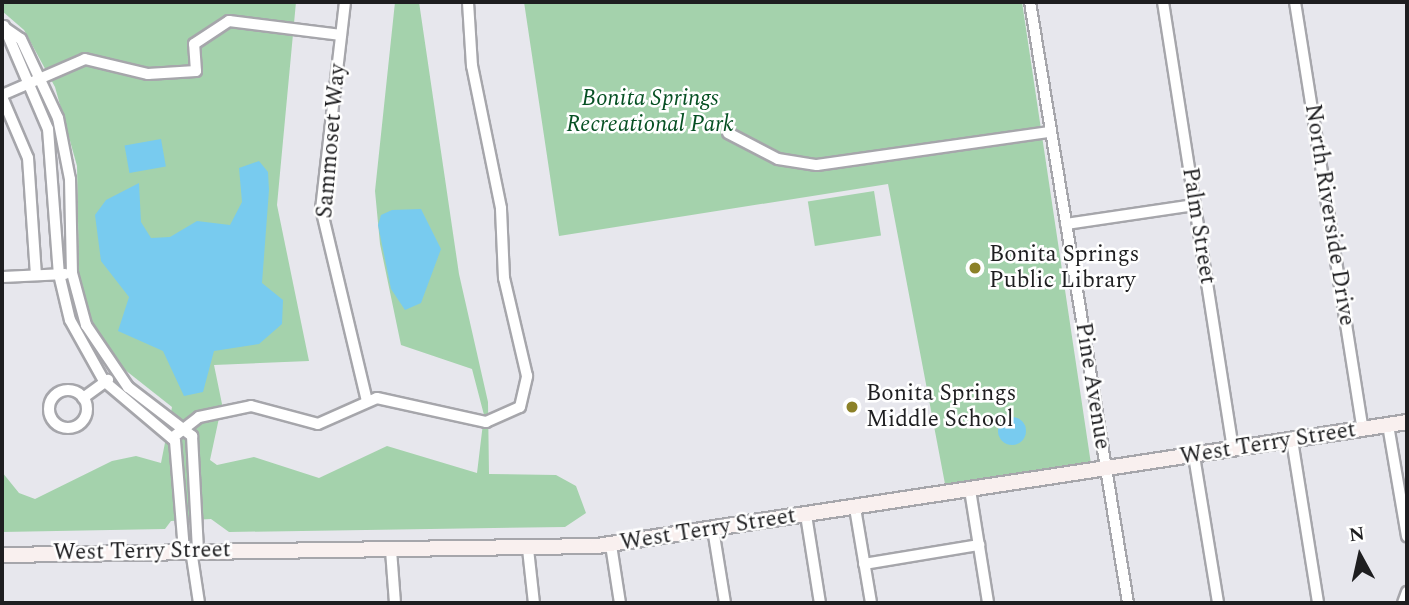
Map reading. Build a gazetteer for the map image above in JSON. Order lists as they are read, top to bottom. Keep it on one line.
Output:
{"streets":{"street":["Sammoset Way","North Riverside Drive","Palm Street","Pine Avenue","West Terry Street"]},"crossings":[["North Riverside Drive","West Terry Street"],["Palm Street","West Terry Street"],["Pine Avenue","West Terry Street"]],"parks":["Bonita Springs Recreational Park"],"places":["Bonita Springs Public Library","Bonita Springs Middle School"],"north":"top"}
